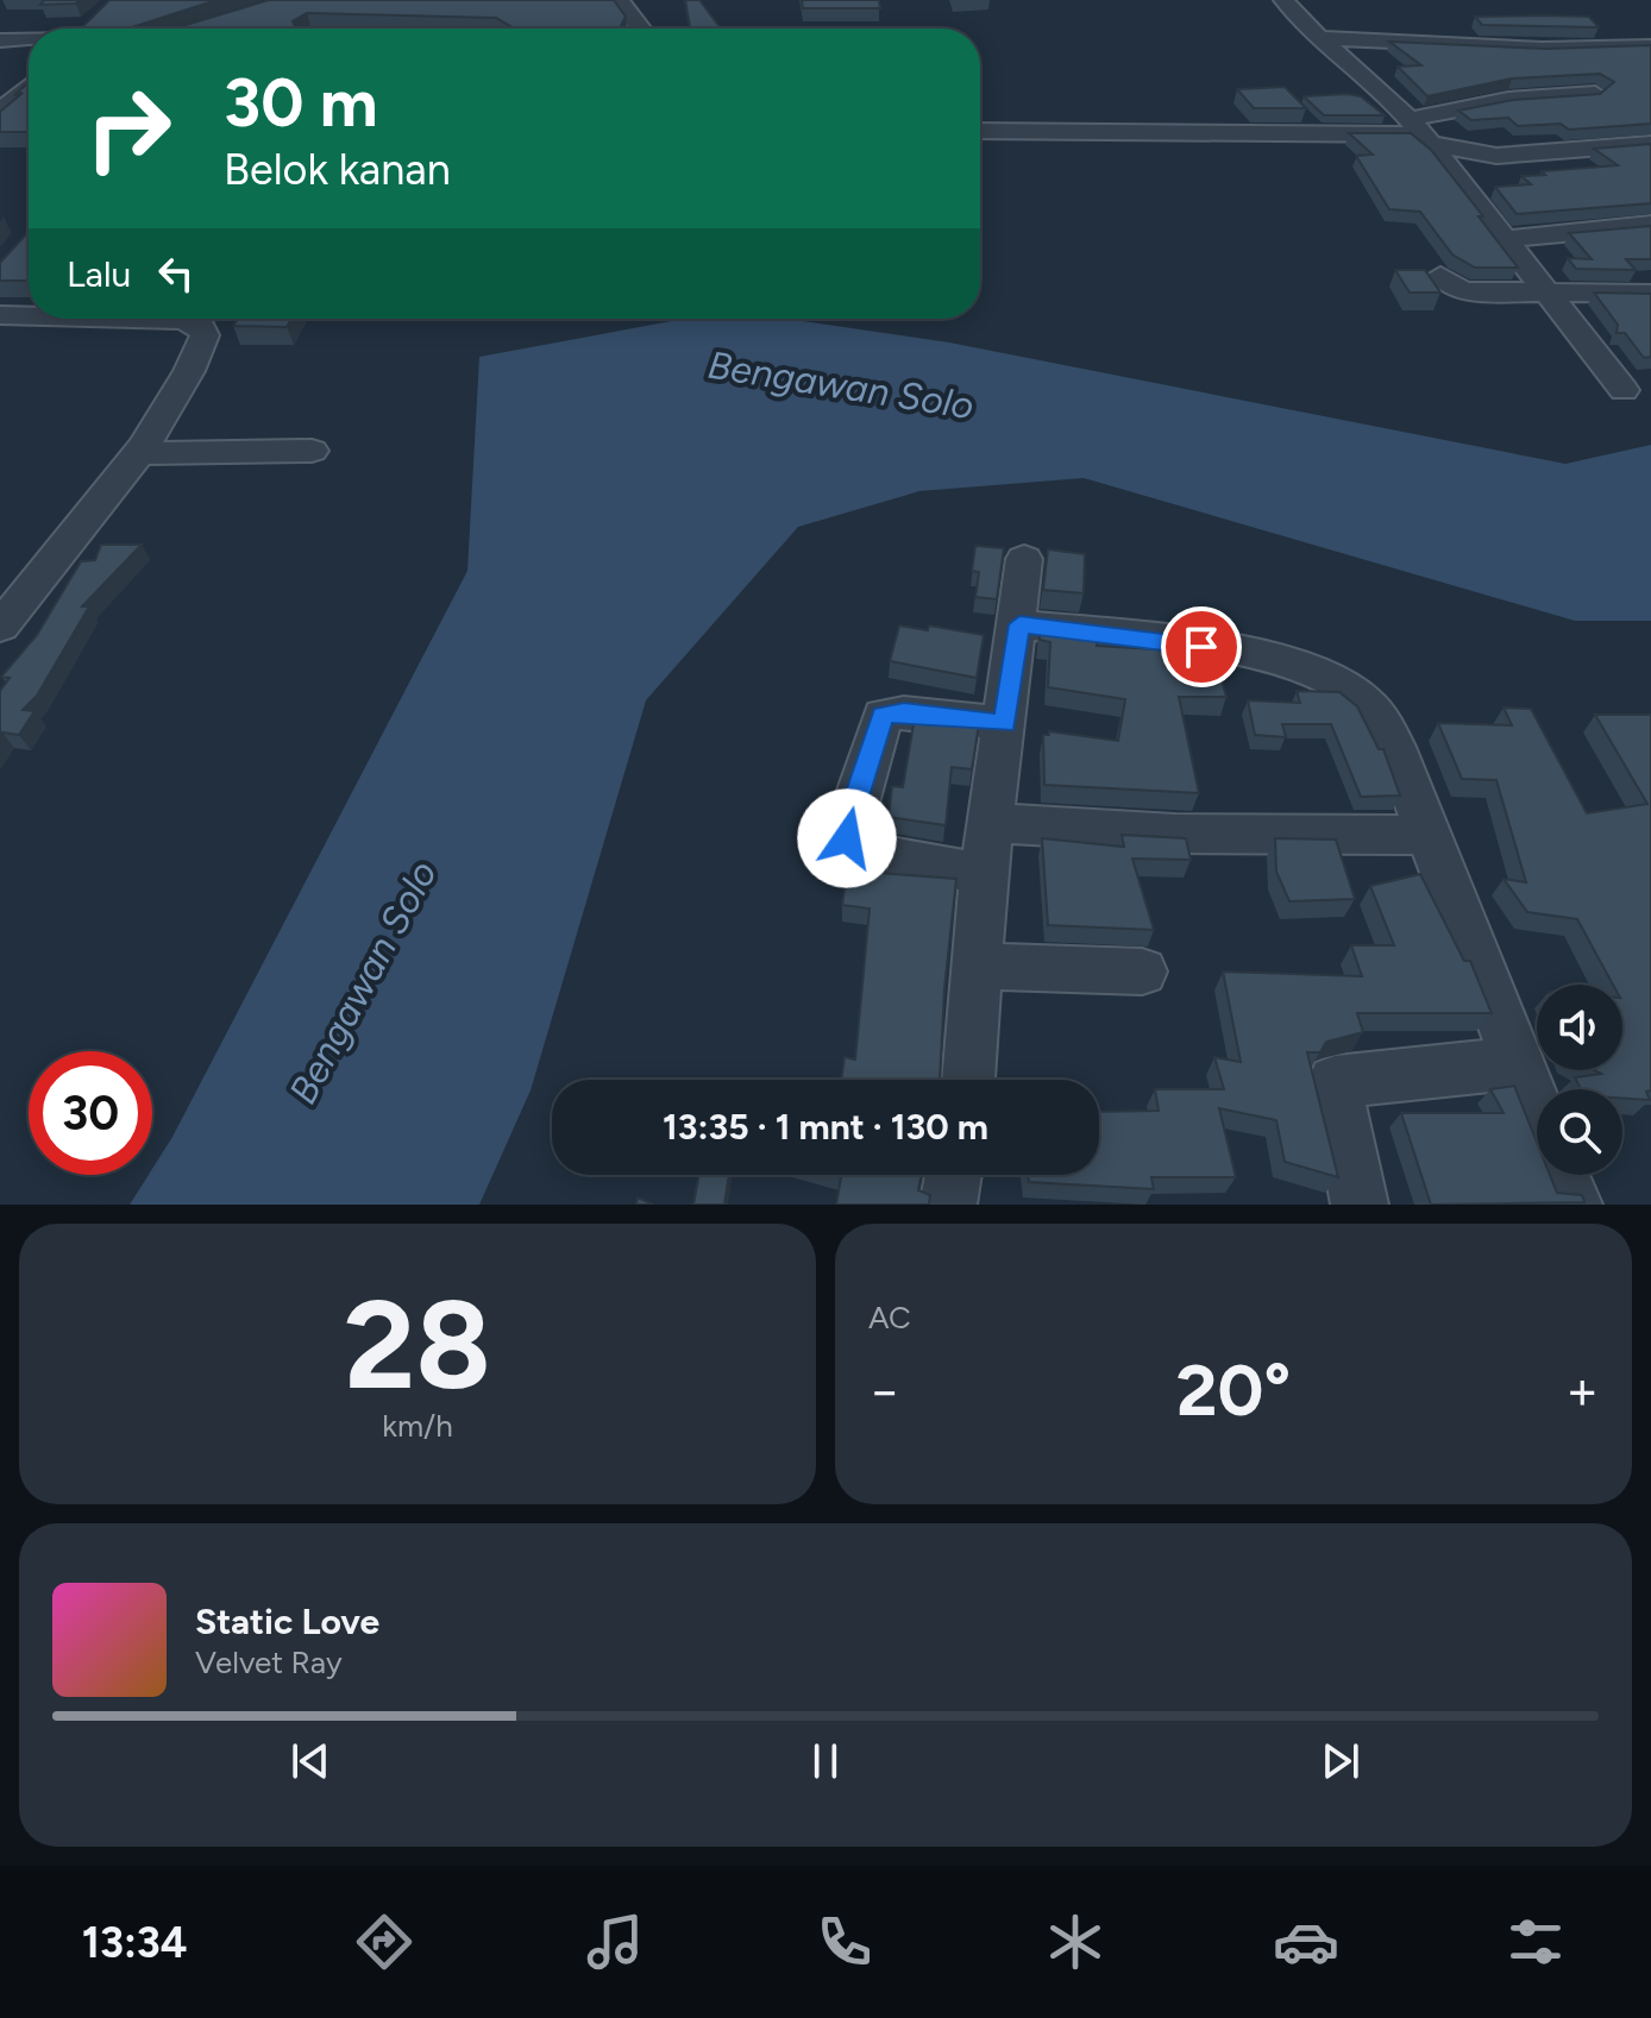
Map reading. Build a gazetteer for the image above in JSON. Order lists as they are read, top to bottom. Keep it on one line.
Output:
{"water":["Bengawan Solo"],"page":{"turn":["30 m","Belok kanan"],"then":"Lalu","limit":"30","trip":"13:35 · 1 mnt · 130 m","tile":[["28","km/h"],"AC"],"heat":["−","20°","+"],"song":["Static Love","Velvet Ray"],"tabs":"13:34"}}
